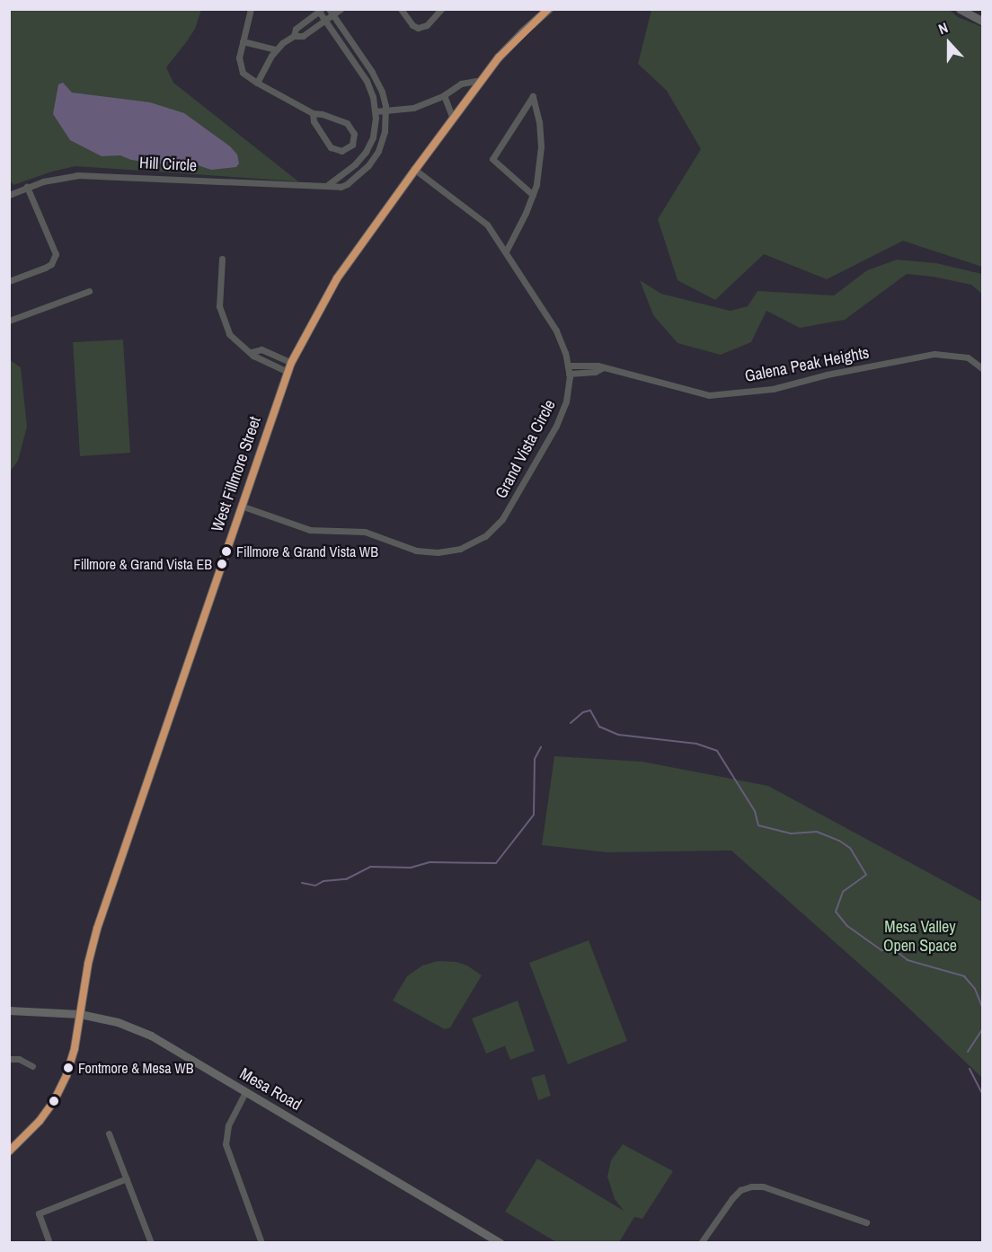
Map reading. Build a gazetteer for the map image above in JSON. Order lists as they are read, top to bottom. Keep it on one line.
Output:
{"streets":{"main road":["West Fillmore Street","Mesa Road"],"street":["Hill Circle","Galena Peak Heights","Grand Vista Circle"]},"crossings":[["Galena Peak Heights","Grand Vista Circle"],["Grand Vista Circle","West Fillmore Street"],["West Fillmore Street","Mesa Road"]],"parks":["Mesa Valley Open Space"],"places":["Fillmore & Grand Vista WB","Fillmore & Grand Vista EB","Fontmore & Mesa WB"],"north":"top"}
